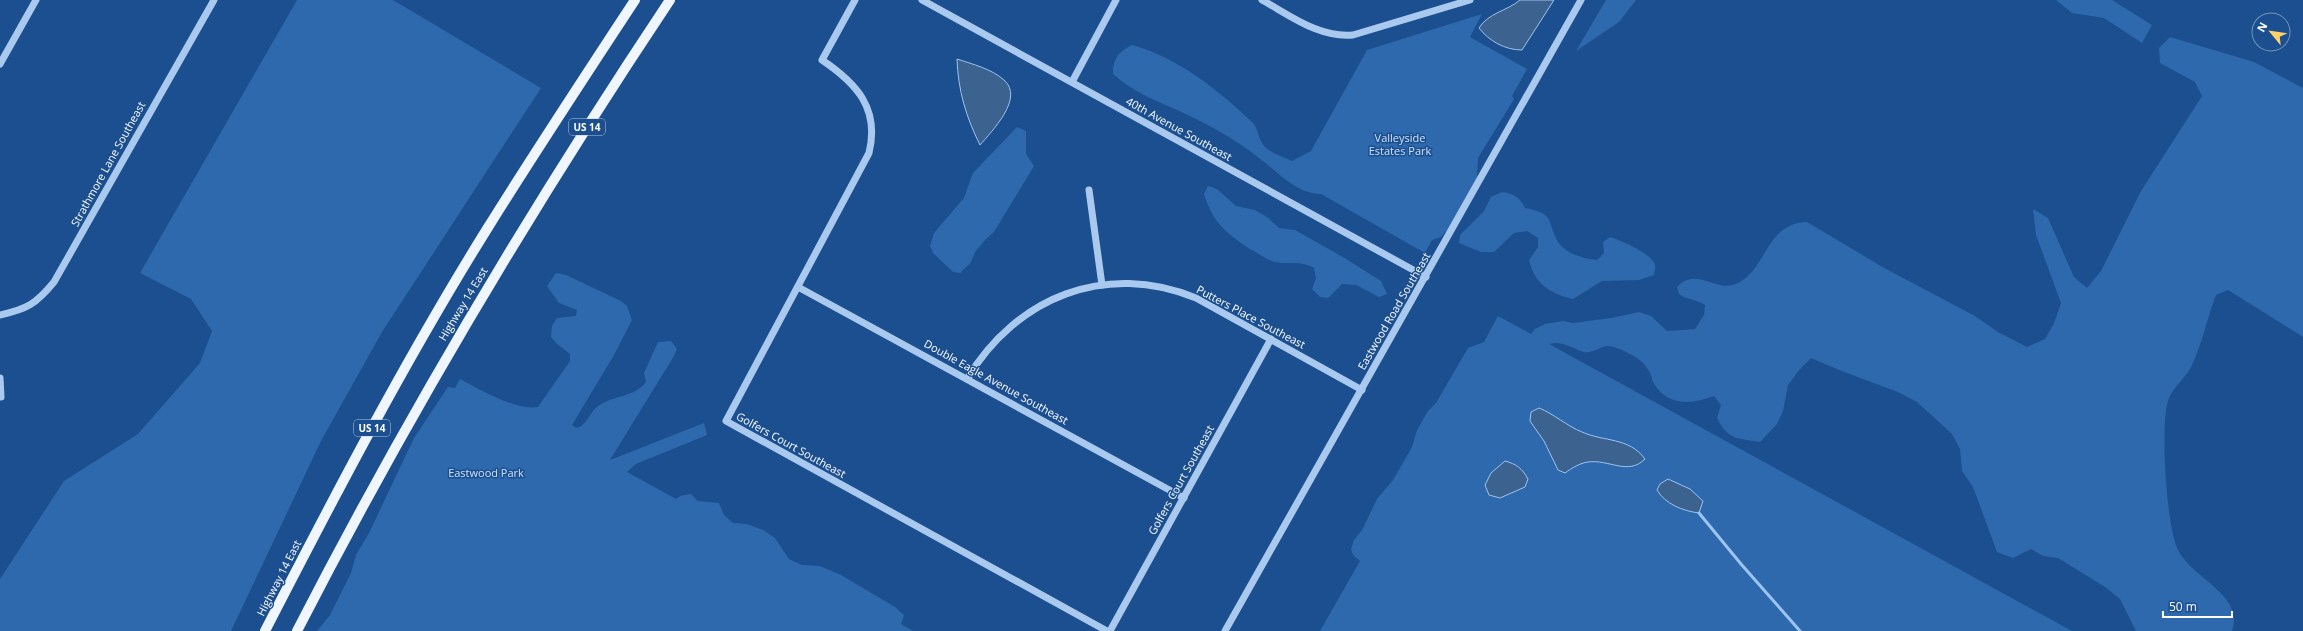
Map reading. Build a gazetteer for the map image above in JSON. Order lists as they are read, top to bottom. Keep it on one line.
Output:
{"streets":{"main road":["US 14","Highway 14 East"],"street":["40th Avenue Southeast","Strathmore Lane Southeast","Eastwood Road Southeast","Putters Place Southeast","Double Eagle Avenue Southeast","Golfers Court Southeast"]},"crossings":[["40th Avenue Southeast","Eastwood Road Southeast"],["Eastwood Road Southeast","Putters Place Southeast"],["Putters Place Southeast","Double Eagle Avenue Southeast"],["Putters Place Southeast","Golfers Court Southeast"],["Double Eagle Avenue Southeast","Golfers Court Southeast"]],"parks":["Valleyside Estates Park","Eastwood Park"],"scale_bar":"50 m","north":"top left"}
